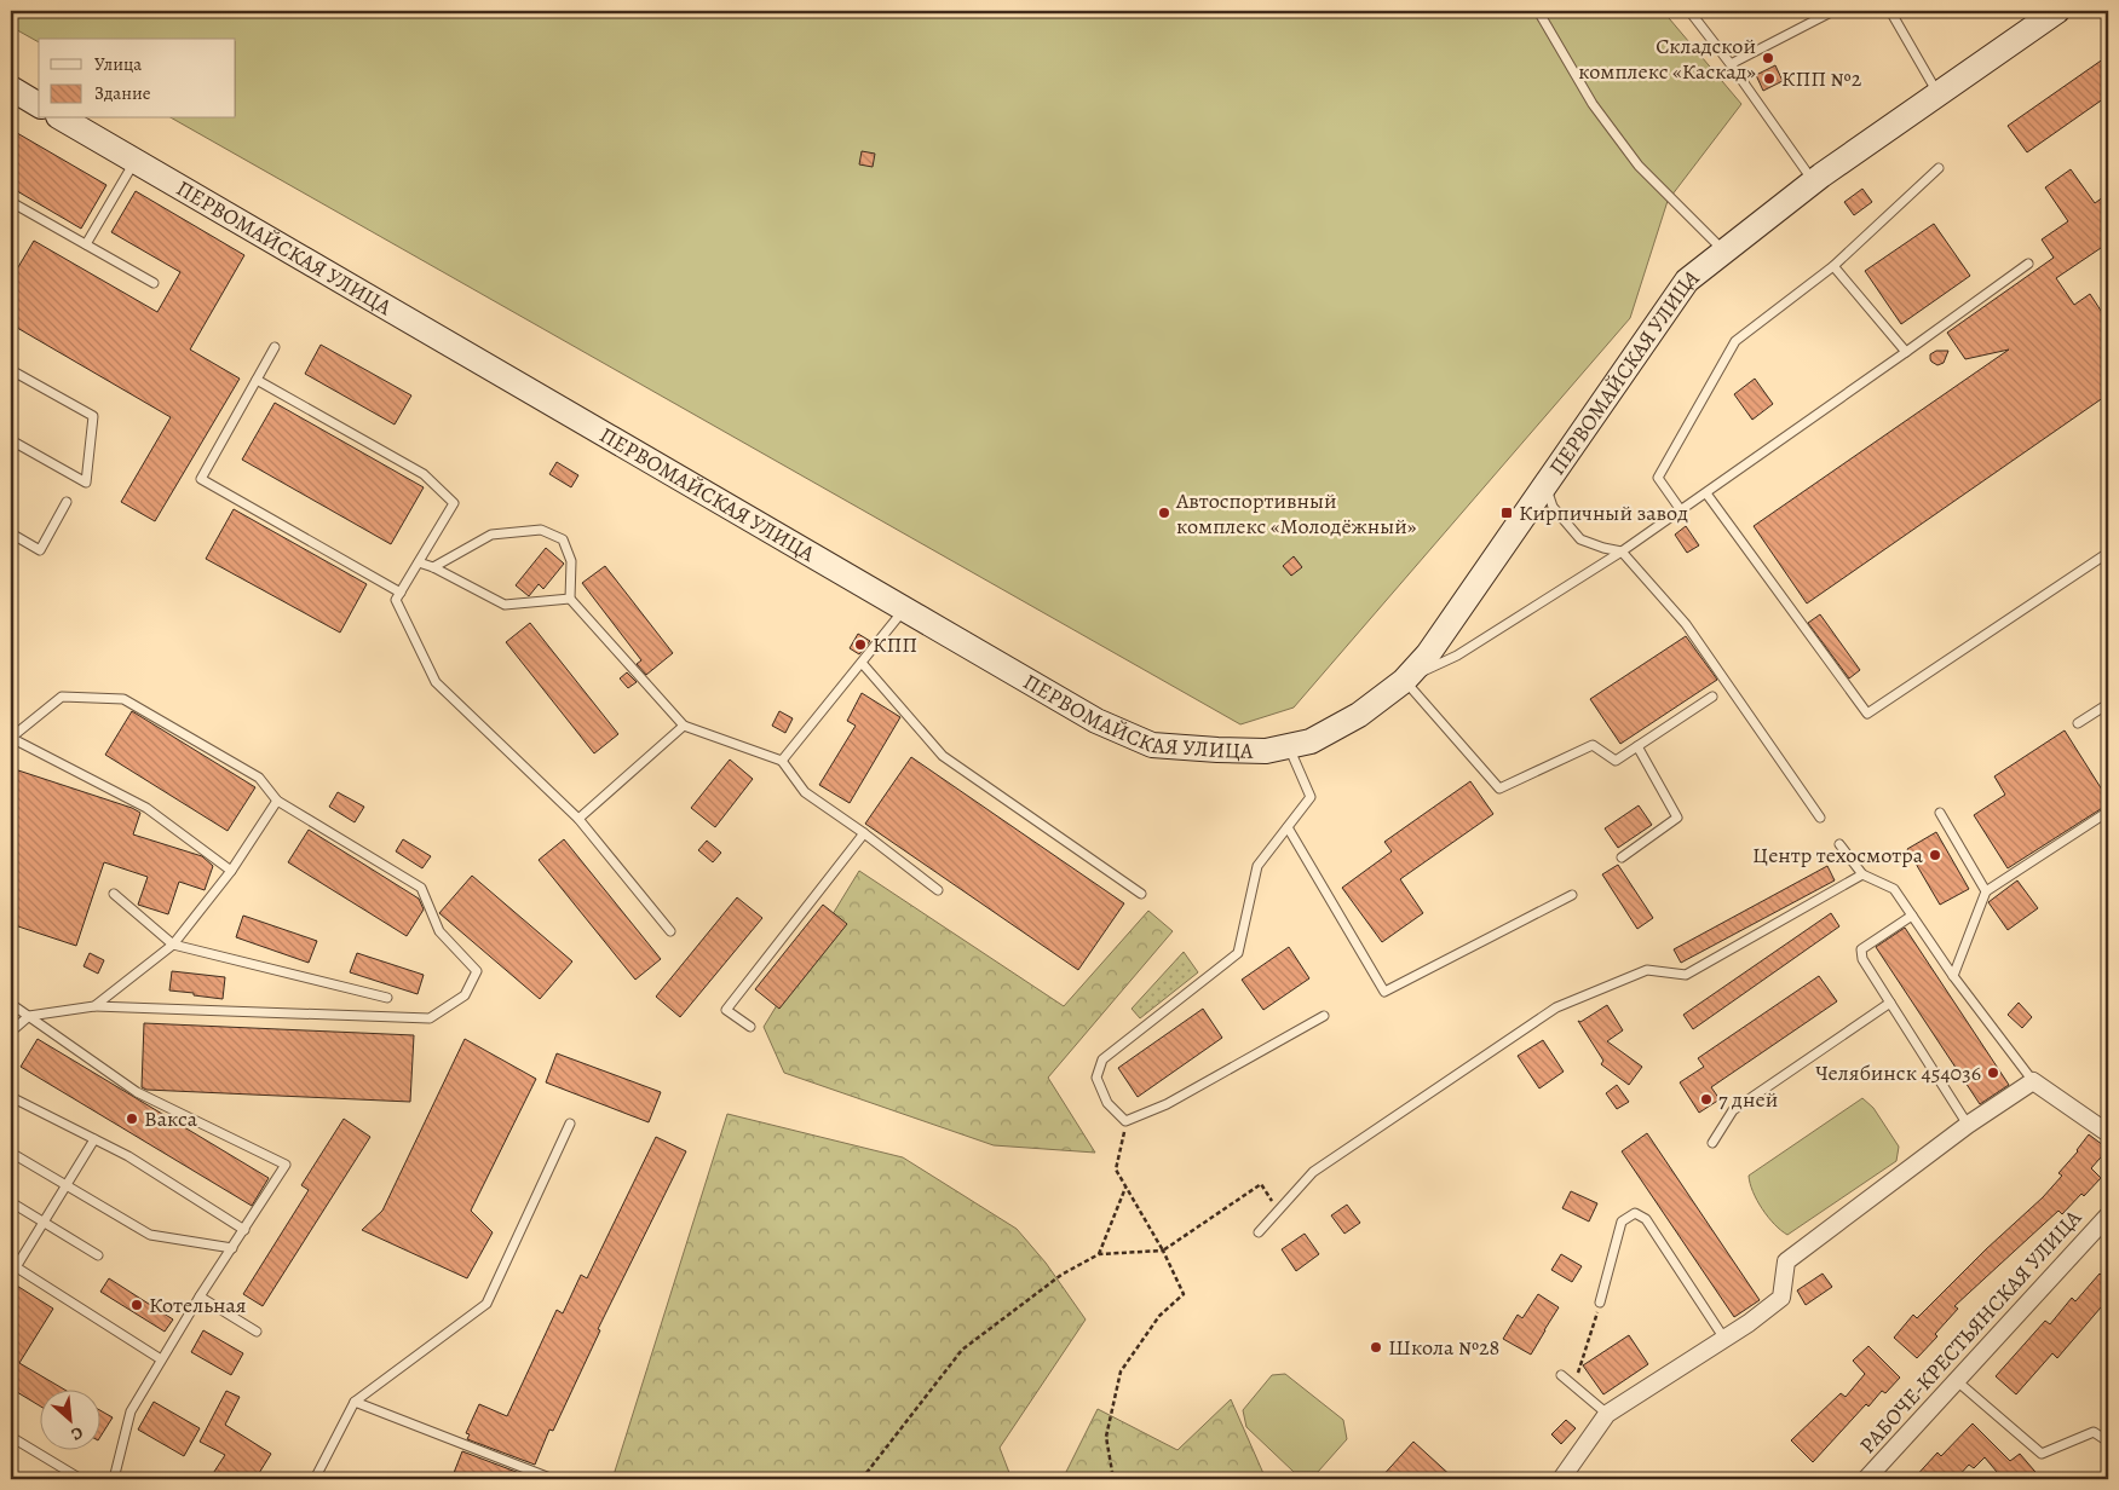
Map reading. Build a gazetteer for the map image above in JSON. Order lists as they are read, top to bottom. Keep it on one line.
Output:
{"streets":{"street":["ПЕРВОМАЙСКАЯ УЛИЦА","РАБОЧЕ-КРЕСТЬЯНСКАЯ УЛИЦА"]},"places":{"other":["Складской комплекс «Каскад»","КПП №2","Автоспортивный комплекс «Молодёжный»","КПП","Центр техосмотра","Челябинск 454036","7 дней","Вакса","Котельная","Школа №28"],"transit":["Кирпичный завод"]},"legend":["Улица","Здание"],"north":"bottom right"}
